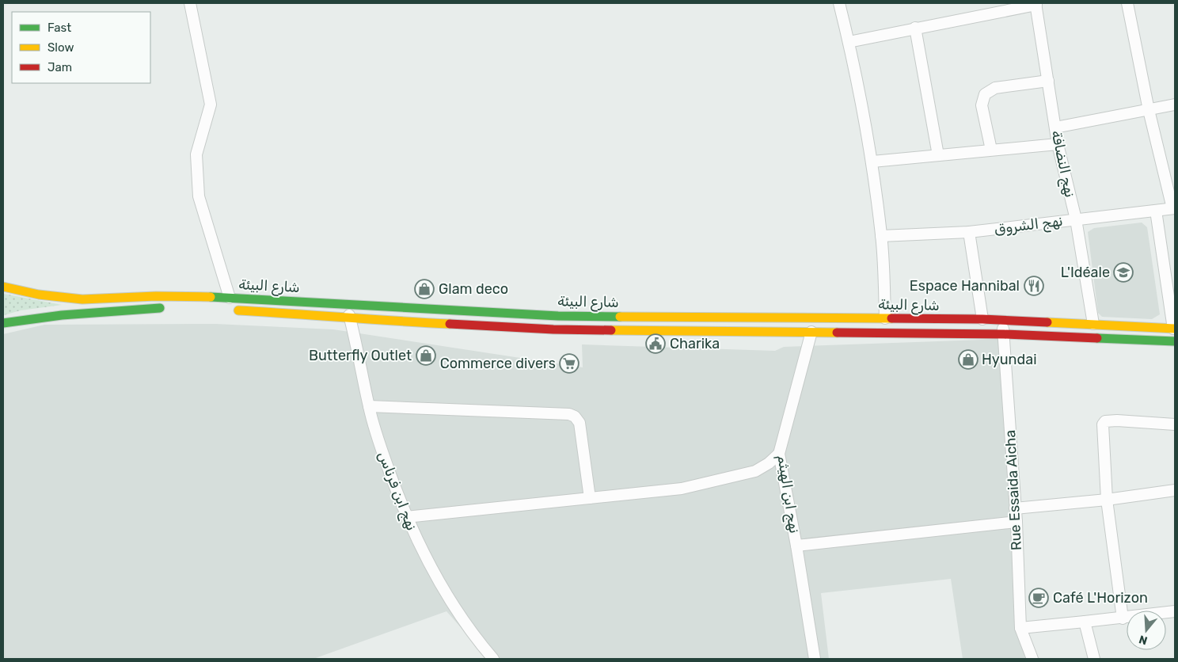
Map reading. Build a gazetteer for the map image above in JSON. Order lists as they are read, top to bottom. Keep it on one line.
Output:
{"streets":{"main road":["شارع البيئة"],"street":["نهج النضافة","نهج الشروق","Rue Essaida Aicha","نهج ابن فرناس","نهج ابن الهيثم"]},"crossings":[["نهج النضافة","نهج الشروق"],["نهج النضافة","شارع البيئة"],["شارع البيئة","Rue Essaida Aicha"],["شارع البيئة","نهج ابن فرناس"],["شارع البيئة","نهج ابن الهيثم"]],"places":{"school or university":["L'Idéale"],"restaurant":["Espace Hannibal"],"shop":["Glam deco","Butterfly Outlet","Hyundai"],"public building":["Charika"],"supermarket":["Commerce divers"],"cafe":["Café L'Horizon"]},"legend":["Fast","Slow","Jam"],"north":"bottom"}
